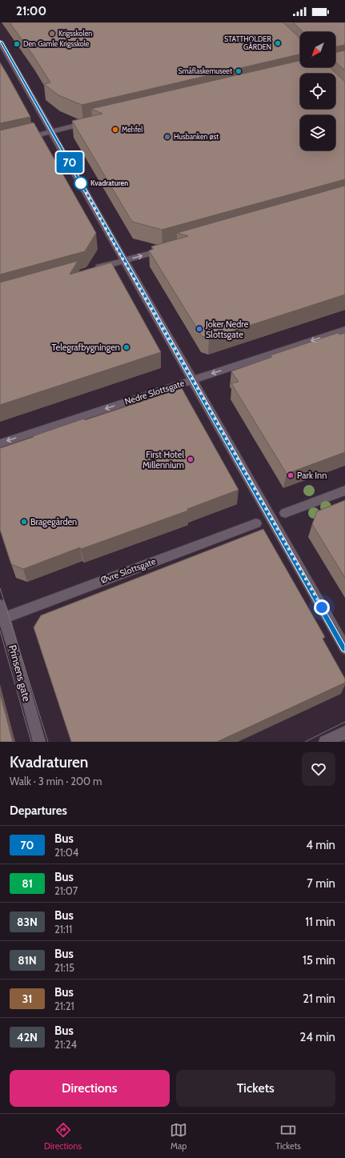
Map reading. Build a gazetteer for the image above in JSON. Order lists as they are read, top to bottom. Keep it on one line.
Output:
{"streets":{"street":["Nedre Slottsgate","Øvre Slottsgate","Prinsens gate"]},"crossings":[["Øvre Slottsgate","Prinsens gate"]],"one_way":["Nedre Slottsgate"],"places":["Krigsskolen","STATTHOLDER GÅRDEN","Den Gamle Krigsskole","Småflaskemuseet","Mehfel","Husbanken øst","Kvadraturen","Joker Nedre Slottsgate","Telegrafbygningen","First Hotel Millennium","Park Inn","Bragegården"],"lines":["bus line 70"],"north":"bottom left","page":{"status":"21:00","on_map":"70","heading":[["Kvadraturen","Walk · 3 min · 200 m"],"Departures"],"list":[{"mark":"70","name":"Bus","note":"21:04","value":"4 min"},{"mark":"81","name":"Bus","note":"21:07","value":"7 min"},{"mark":"83N","name":"Bus","note":"21:11","value":"11 min"},{"mark":"81N","name":"Bus","note":"21:15","value":"15 min"},{"mark":"31","name":"Bus","note":"21:21","value":"21 min"},{"mark":"42N","name":"Bus","note":"21:24","value":"24 min"}],"buttons":["Directions","Tickets"],"tabs":["Directions","Map","Tickets"]}}
